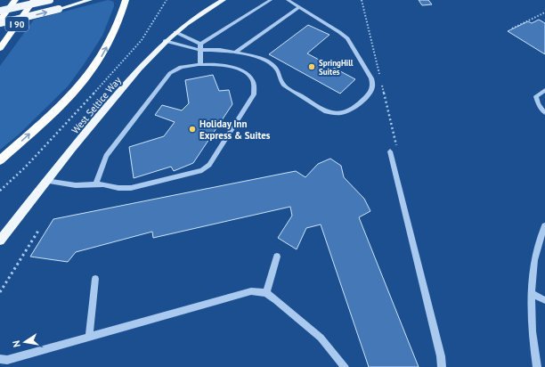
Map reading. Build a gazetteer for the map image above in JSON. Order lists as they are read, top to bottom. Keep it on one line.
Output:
{"streets":{"highway":["I 90"],"main road":["West Seltice Way"]},"places":["SpringHill Suites","Holiday Inn Express & Suites"],"north":"left"}
